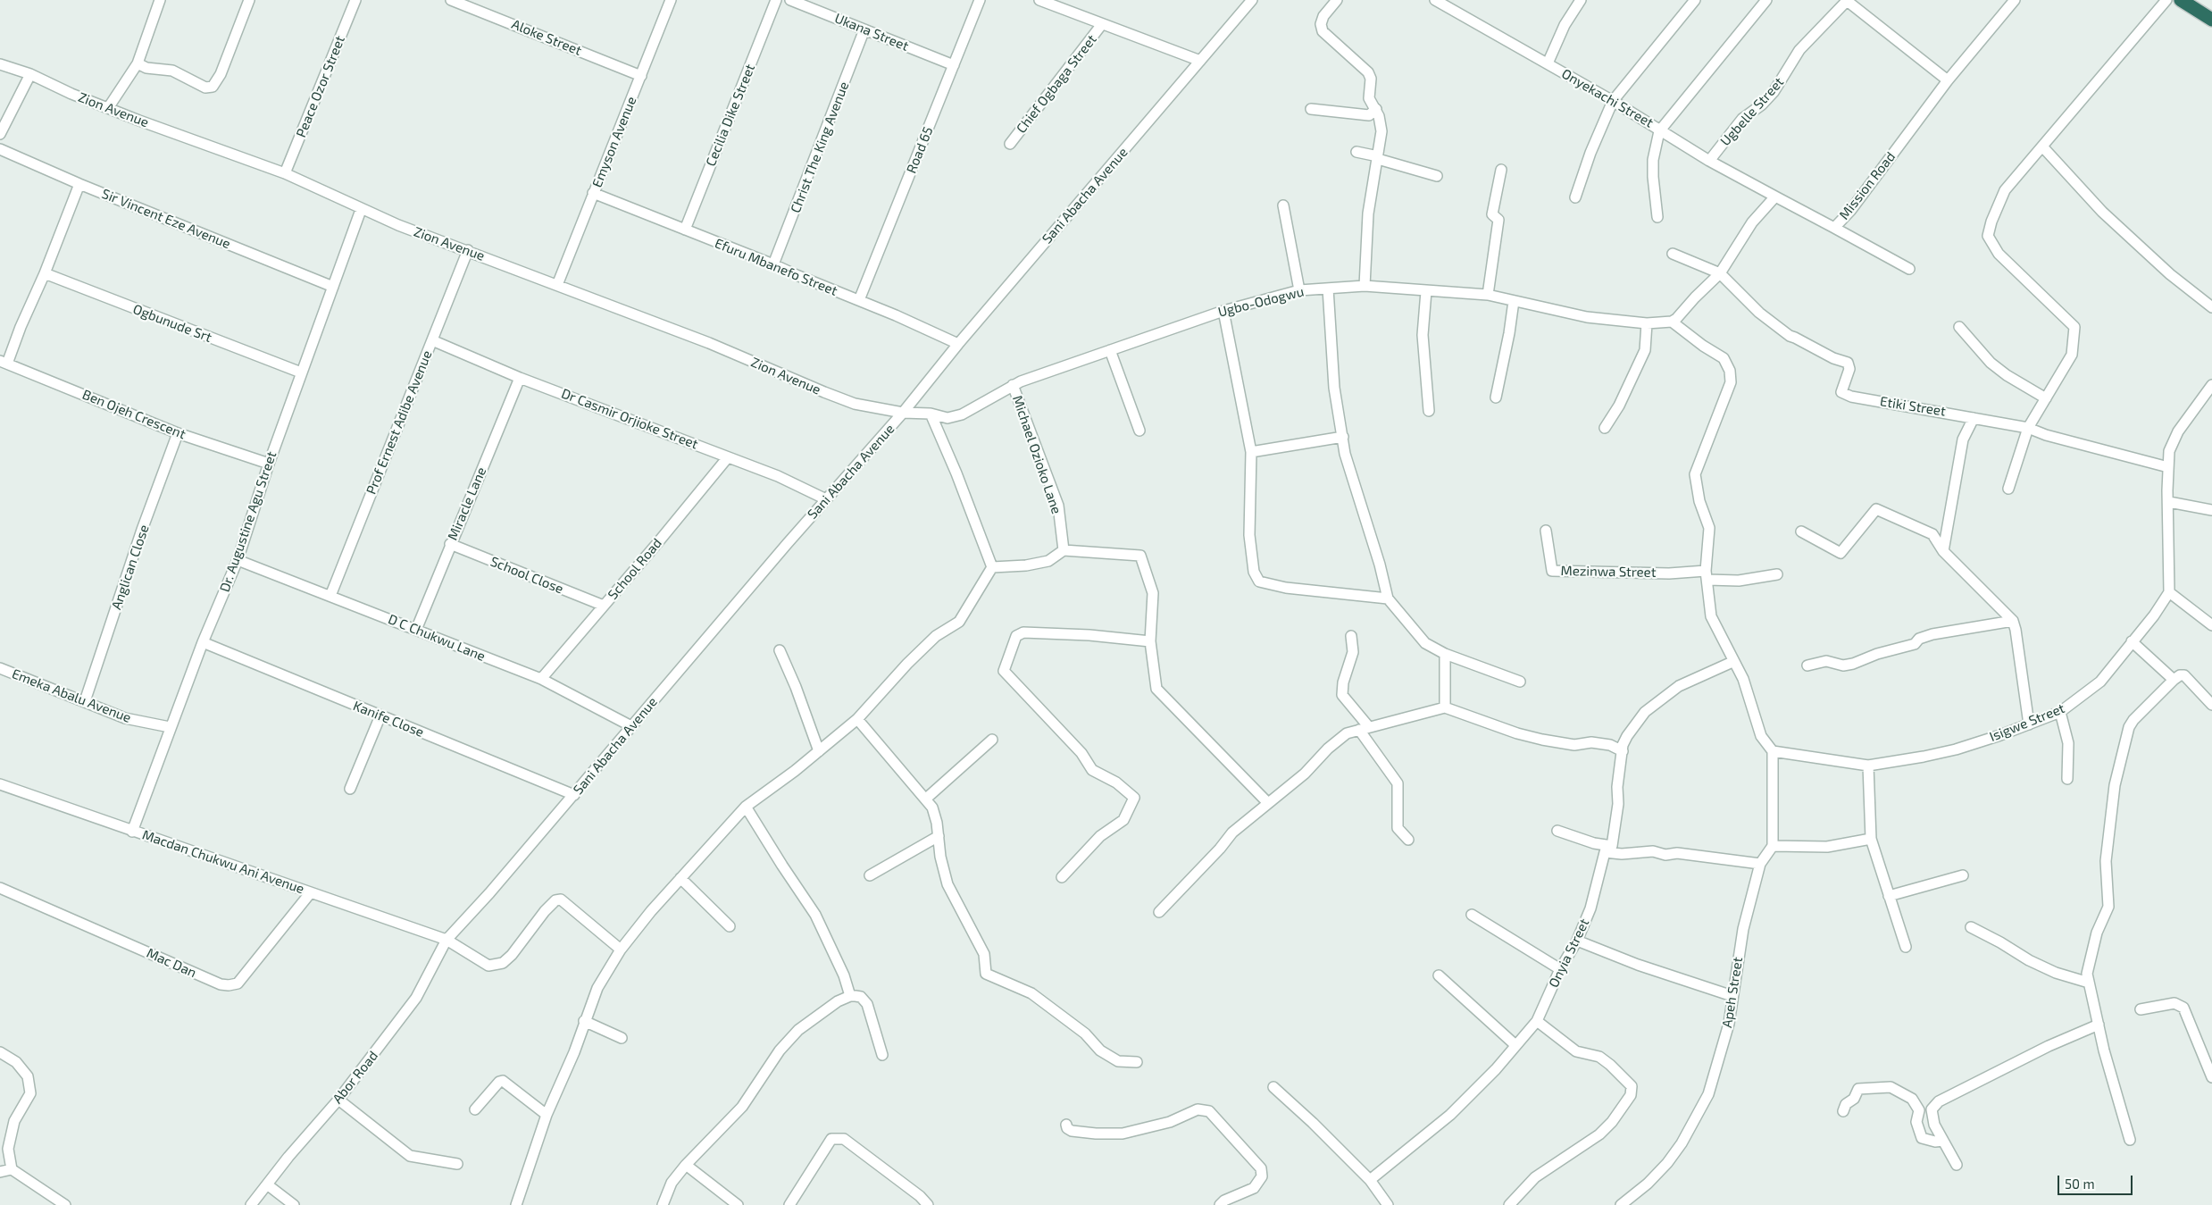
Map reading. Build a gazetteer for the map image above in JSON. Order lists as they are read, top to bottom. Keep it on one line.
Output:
{"streets":{"street":["Ukana Street","Aloke Street","Chief Ogbaga Street","Peace Ozor Street","Onyekachi Street","Zion Avenue","Ugbelle Street","Cecilia Dike Street","Emyson Avenue","Christ The King Avenue","Road 65","Mission Road","Sani Abacha Avenue","Sir Vincent Eze Avenue","Efuru Mbanefo Street","Ugbo-Odogwu","Ogbunude Srt","Etiki Street","Ben Ojeh Crescent","Dr Casmir Orjioke Street","Prof Ernest Adibe Avenue","Michael Ozioko Lane","Miracle Lane","Dr. Augustine Agu Street","Anglican Close","School Road","Mezinwa Street","School Close","D C Chukwu Lane","Emeka Abalu Avenue","Kanife Close","Isigwe Street","Macdan Chukwu Ani Avenue","Onyia Street","Mac Dan","Apeh Street","Abor Road"]},"crossings":[["Ukana Street","Christ The King Avenue"],["Ukana Street","Road 65"],["Aloke Street","Emyson Avenue"],["Peace Ozor Street","Zion Avenue"],["Onyekachi Street","Ugbelle Street"],["Onyekachi Street","Mission Road"],["Zion Avenue","Emyson Avenue"],["Zion Avenue","Sani Abacha Avenue"],["Zion Avenue","Ugbo-Odogwu"],["Zion Avenue","Prof Ernest Adibe Avenue"],["Zion Avenue","Dr. Augustine Agu Street"],["Cecilia Dike Street","Efuru Mbanefo Street"],["Emyson Avenue","Efuru Mbanefo Street"],["Christ The King Avenue","Efuru Mbanefo Street"],["Road 65","Efuru Mbanefo Street"],["Sani Abacha Avenue","Efuru Mbanefo Street"],["Sani Abacha Avenue","Ugbo-Odogwu"],["Sani Abacha Avenue","Dr Casmir Orjioke Street"],["Sani Abacha Avenue","D C Chukwu Lane"],["Sani Abacha Avenue","Kanife Close"],["Sani Abacha Avenue","Macdan Chukwu Ani Avenue"],["Sani Abacha Avenue","Abor Road"],["Sir Vincent Eze Avenue","Dr. Augustine Agu Street"],["Ugbo-Odogwu","Michael Ozioko Lane"],["Ogbunude Srt","Dr. Augustine Agu Street"],["Ben Ojeh Crescent","Dr. Augustine Agu Street"],["Ben Ojeh Crescent","Anglican Close"],["Dr Casmir Orjioke Street","Prof Ernest Adibe Avenue"],["Dr Casmir Orjioke Street","Miracle Lane"],["Dr Casmir Orjioke Street","School Road"],["Prof Ernest Adibe Avenue","D C Chukwu Lane"],["Miracle Lane","School Close"],["Miracle Lane","D C Chukwu Lane"],["Dr. Augustine Agu Street","D C Chukwu Lane"],["Dr. Augustine Agu Street","Emeka Abalu Avenue"],["Dr. Augustine Agu Street","Kanife Close"],["Dr. Augustine Agu Street","Macdan Chukwu Ani Avenue"],["Anglican Close","Emeka Abalu Avenue"],["School Road","School Close"],["School Road","D C Chukwu Lane"],["Macdan Chukwu Ani Avenue","Mac Dan"],["Macdan Chukwu Ani Avenue","Abor Road"]],"scale_bar":"50 m"}
